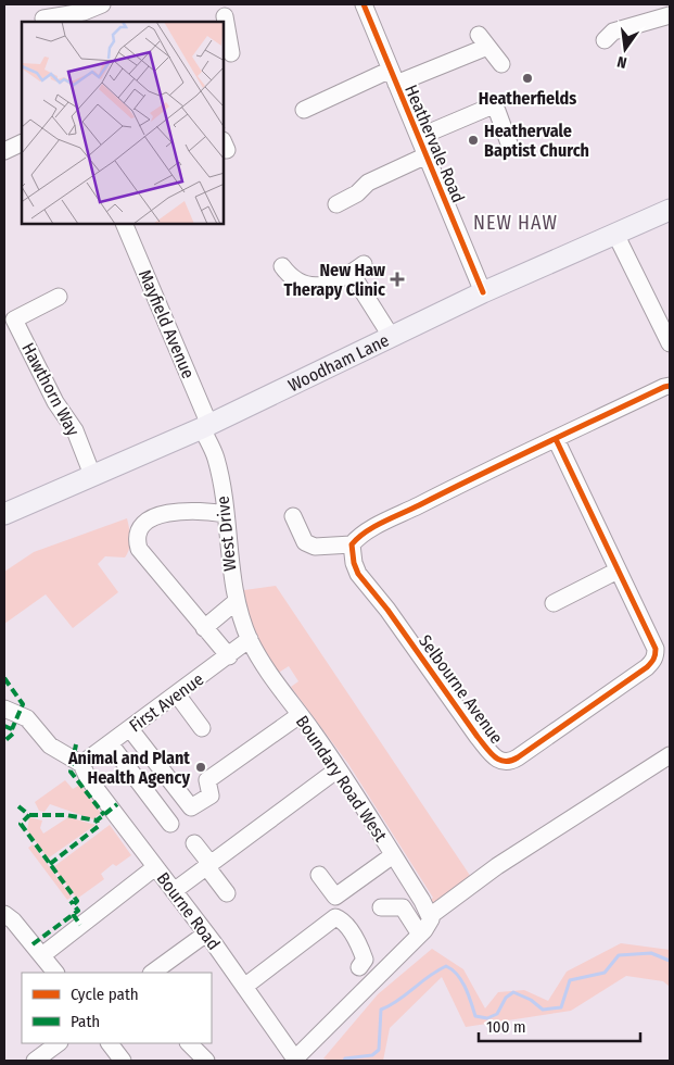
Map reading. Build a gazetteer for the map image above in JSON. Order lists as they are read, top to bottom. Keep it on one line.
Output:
{"streets":{"main road":["Woodham Lane"],"street":["Heathervale Road","Mayfield Avenue","Hawthorn Way","West Drive","Selbourne Avenue","First Avenue","Boundary Road West","Bourne Road"]},"crossings":[["Heathervale Road","Woodham Lane"],["Mayfield Avenue","Woodham Lane"],["Mayfield Avenue","West Drive"],["Woodham Lane","Hawthorn Way"],["Woodham Lane","West Drive"],["West Drive","First Avenue"],["West Drive","Boundary Road West"],["First Avenue","Boundary Road West"],["First Avenue","Bourne Road"]],"districts":["NEW HAW"],"places":{"other":["Heatherfields","Heathervale Baptist Church","Animal and Plant Health Agency"],"health":["New Haw Therapy Clinic"]},"legend":["Cycle path","Path"],"scale_bar":"100 m","north":"bottom"}
